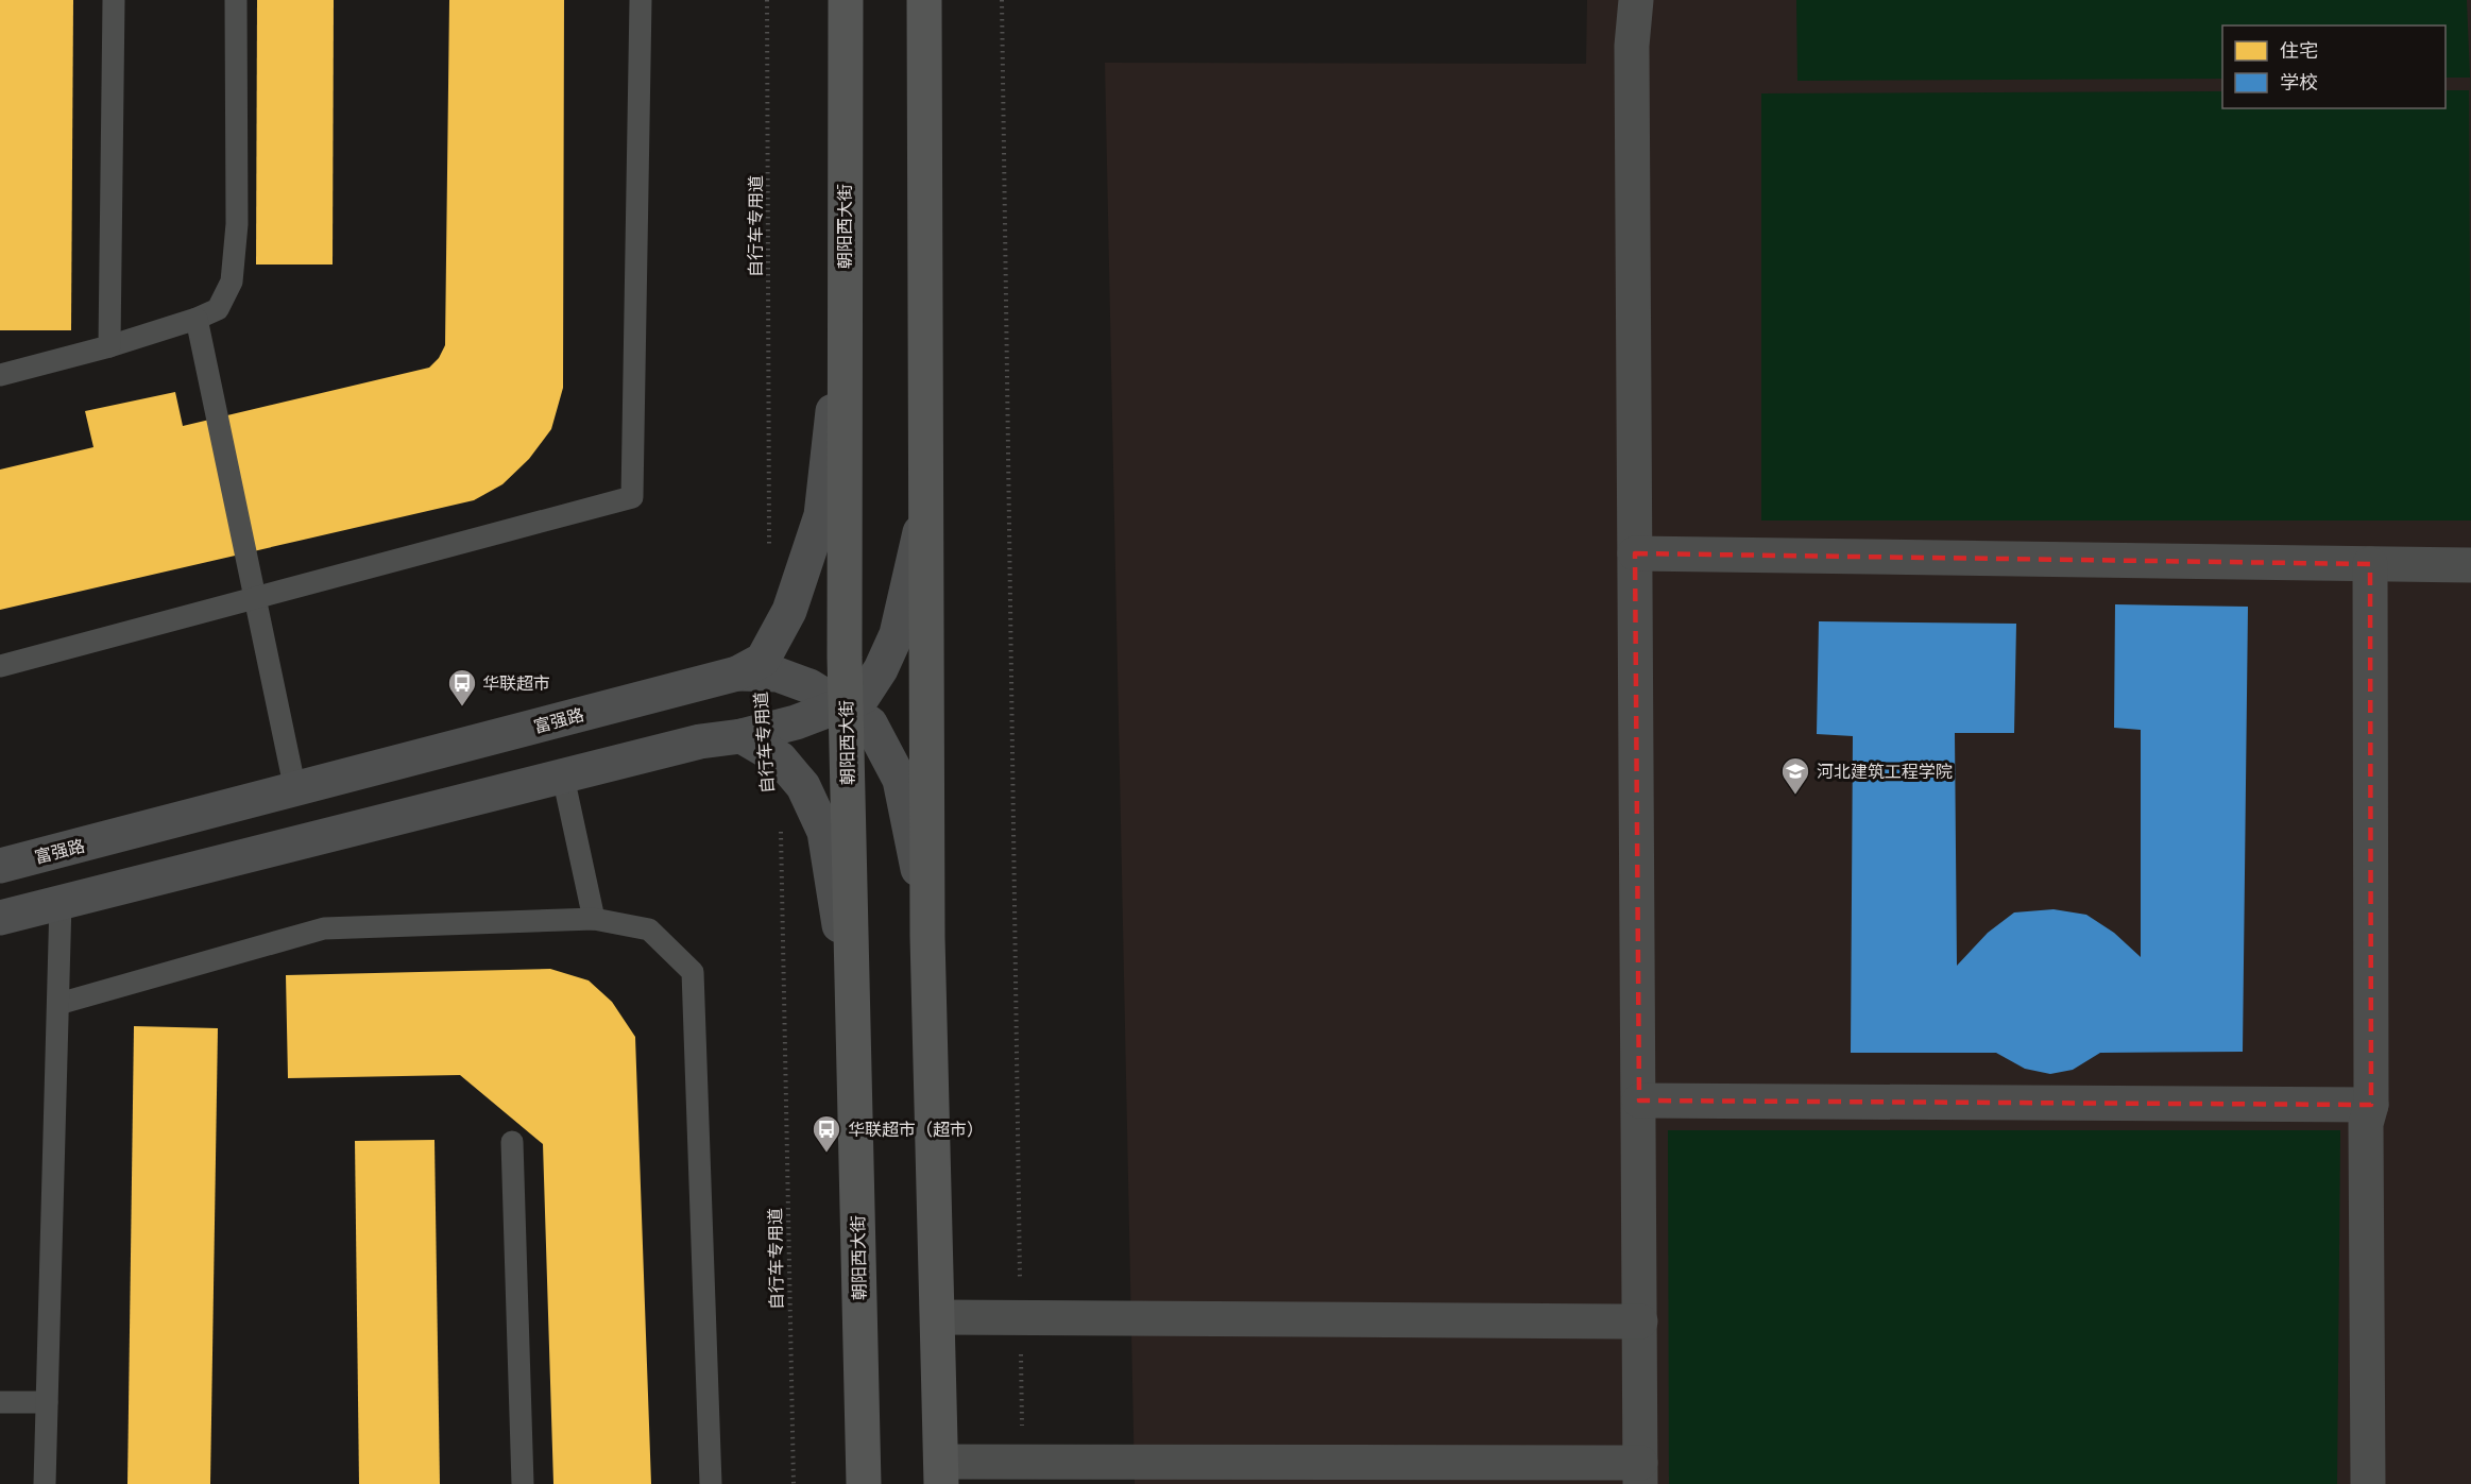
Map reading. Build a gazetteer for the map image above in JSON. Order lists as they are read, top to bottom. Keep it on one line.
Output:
{"streets":{"main road":["朝阳西大街","富强路"],"path":["自行车专用道"]},"crossings":[["朝阳西大街","富强路"]],"places":{"bus stop":["华联超市","华联超市（超市）"],"school or university":["河北建筑工程学院"]},"legend":["住宅","学校"]}
